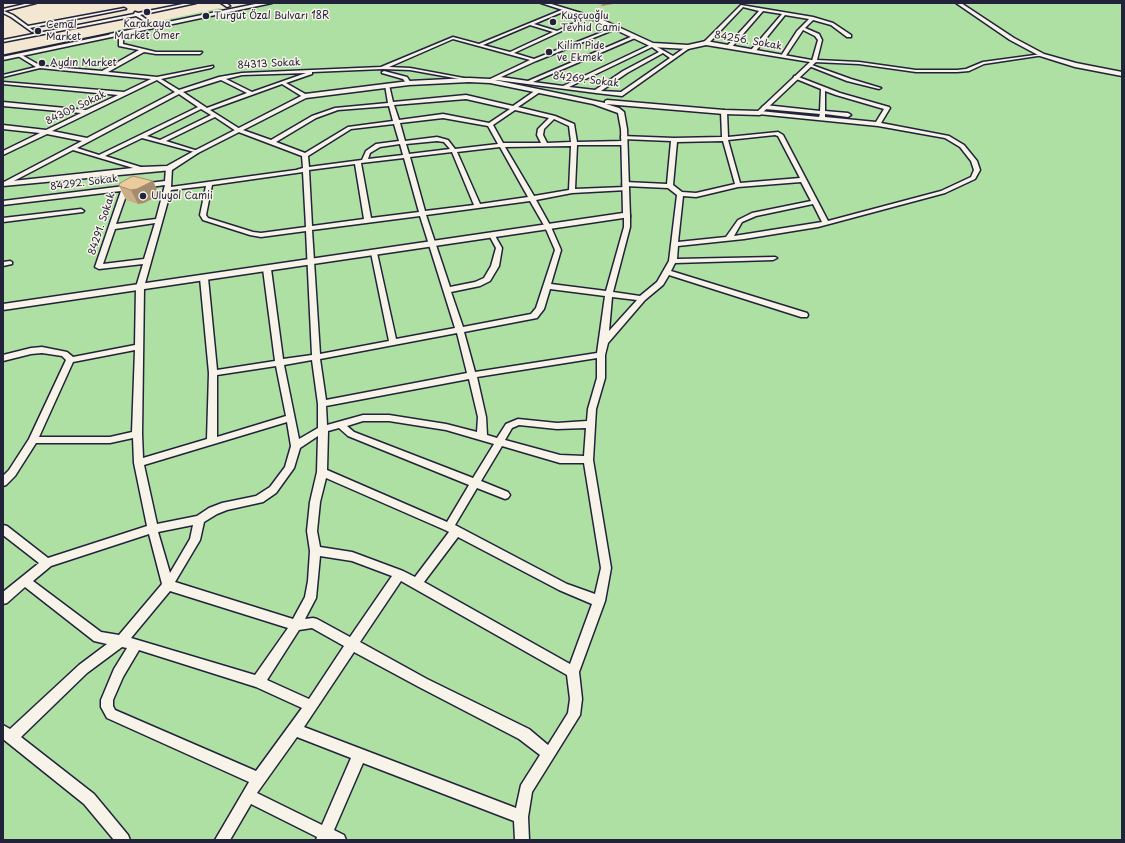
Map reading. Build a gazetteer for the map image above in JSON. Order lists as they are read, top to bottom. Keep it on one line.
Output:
{"streets":{"street":["84256. Sokak","84313 Sokak","84269. Sokak","84309 Sokak","84292. Sokak","84291. Sokak"]},"crossings":[["84256. Sokak","84269. Sokak"],["84292. Sokak","84291. Sokak"]],"places":["Karakaya Market Ömer","Turgut Özal Bulvarı 18R","Kuşçuoğlu Tevhid Cami","Cemal Market","Kilim Pide ve Ekmek","Aydın Market","Uluyol Camii"]}
